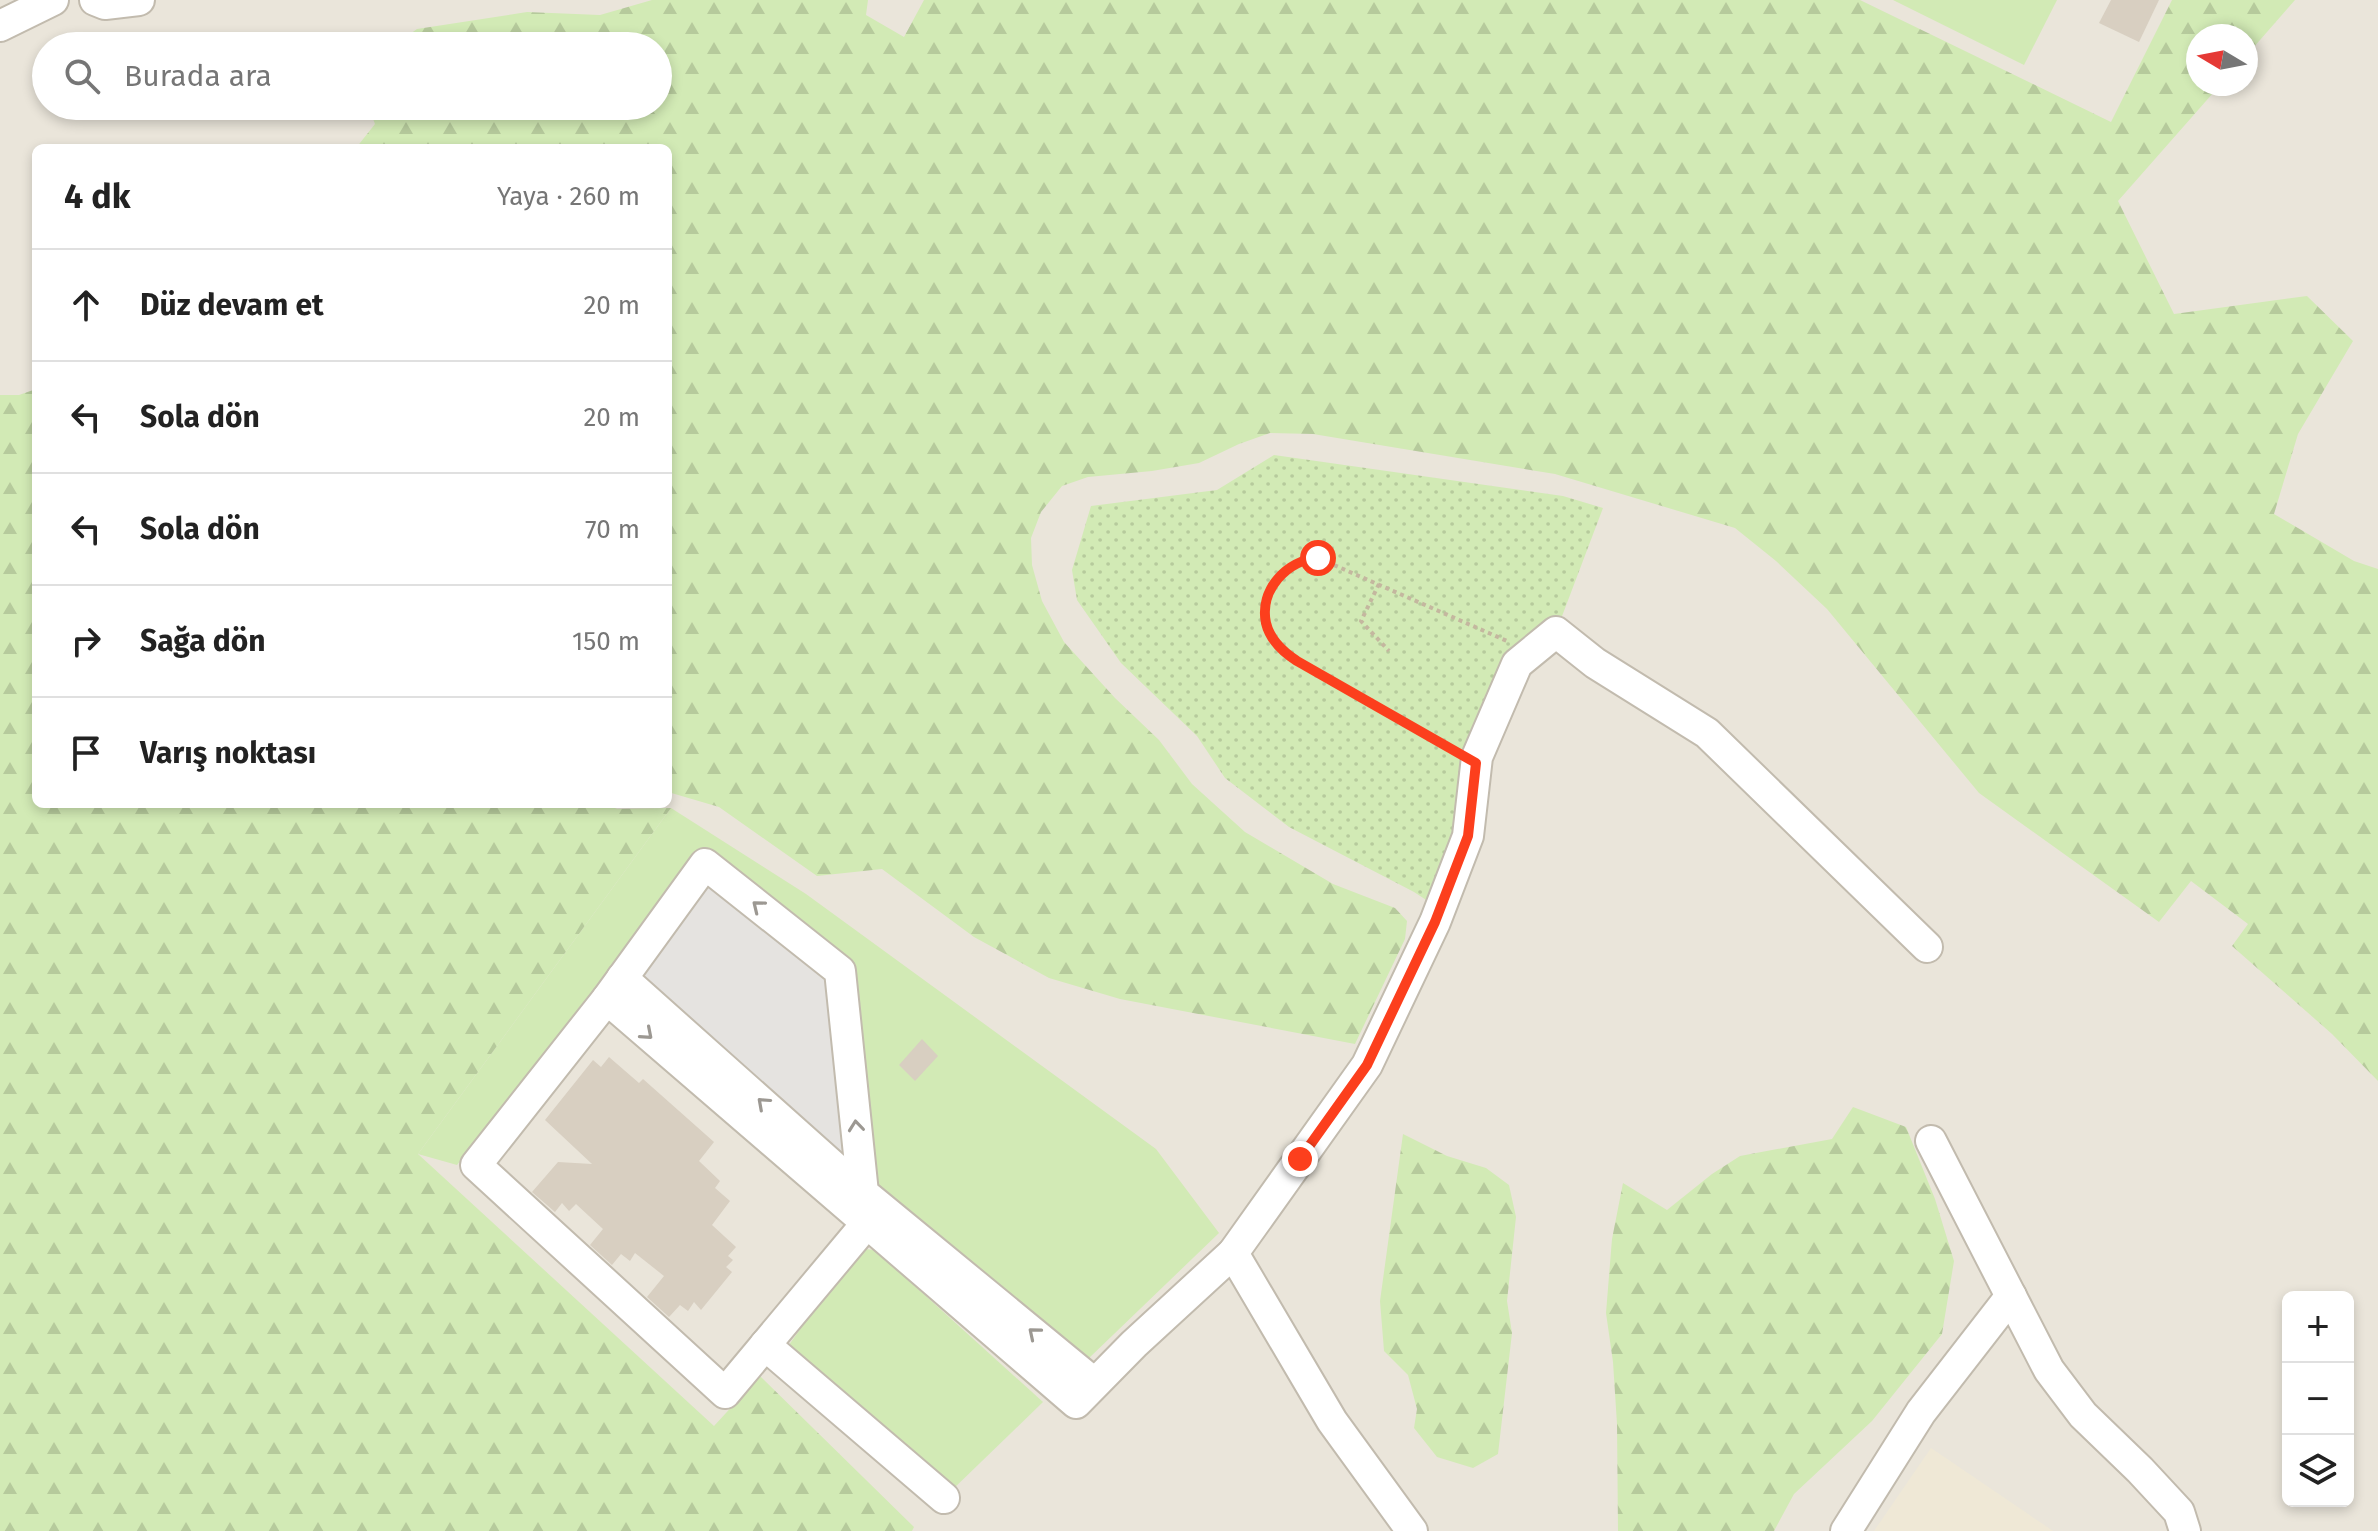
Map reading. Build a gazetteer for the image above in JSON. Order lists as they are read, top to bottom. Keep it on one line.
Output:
{"north":"left","page":{"search":"Burada ara","heading":["4 dk","Yaya · 260 m"],"list":[["Düz devam et","20 m"],["Sola dön","20 m"],["Sola dön","70 m"],["Sağa dön","150 m"],"Varış noktası"],"map_buttons":["+","−"]}}
